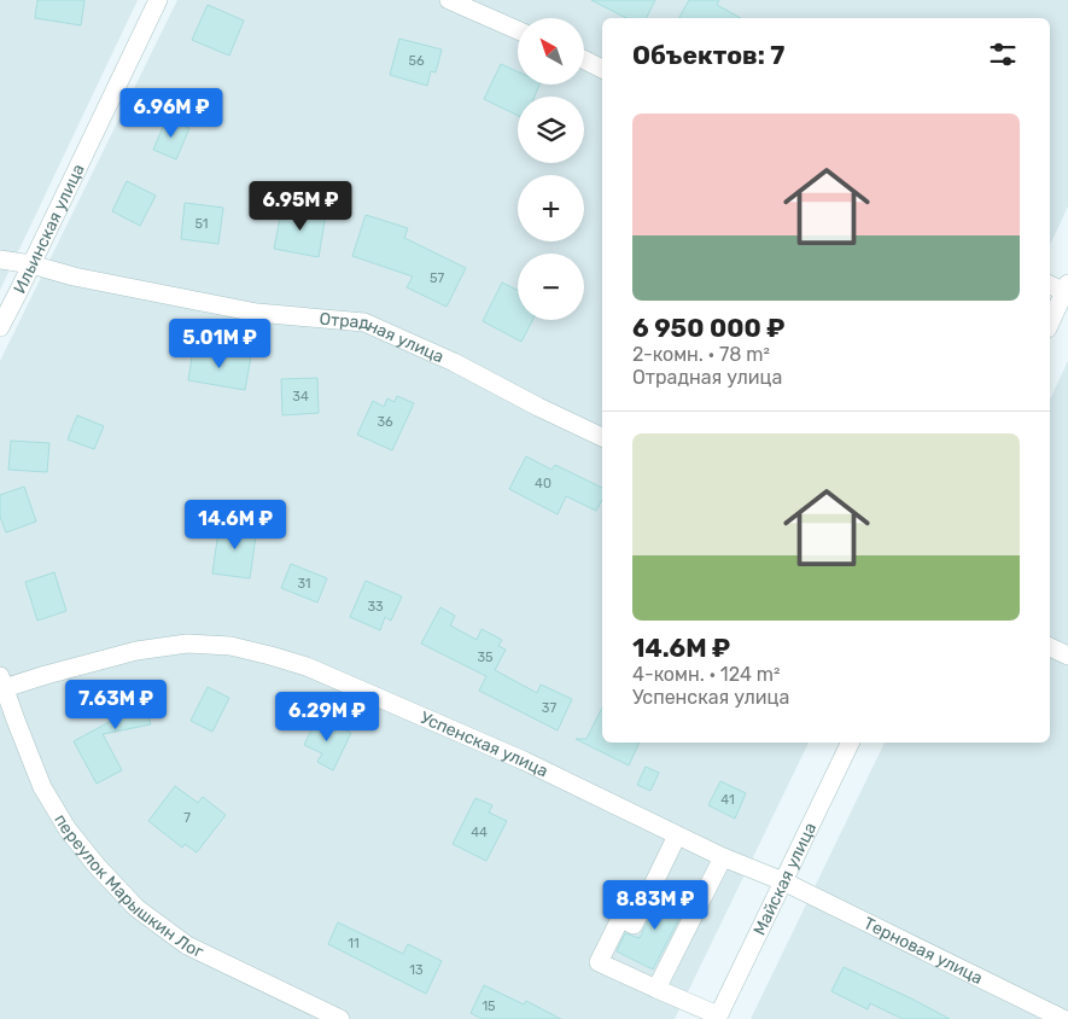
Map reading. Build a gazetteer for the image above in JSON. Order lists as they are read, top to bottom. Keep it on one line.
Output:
{"streets":{"street":["Ильинская улица","Отрадная улица","Успенская улица","Майская улица","переулок Марышкин Лог","Терновая улица"]},"crossings":[["Ильинская улица","Отрадная улица"],["Успенская улица","Майская улица"],["Успенская улица","переулок Марышкин Лог"],["Успенская улица","Терновая улица"],["Майская улица","Терновая улица"]],"house_numbers":["56","51","57","34","36","40","31","33","35","37","41","7","44","11","13","15"],"north":"top left","page":{"map_buttons":["+","−"],"heading":"Объектов: 7","price":["6.96M ₽","6.95M ₽","5.01M ₽","14.6M ₽","7.63M ₽","6.29M ₽","8.83M ₽"],"list":[{"name":"6 950 000 ₽","note":"2-комн. · 78 m² · Отрадная улица"},{"name":"14.6M ₽","note":"4-комн. · 124 m² · Успенская улица"}]}}
